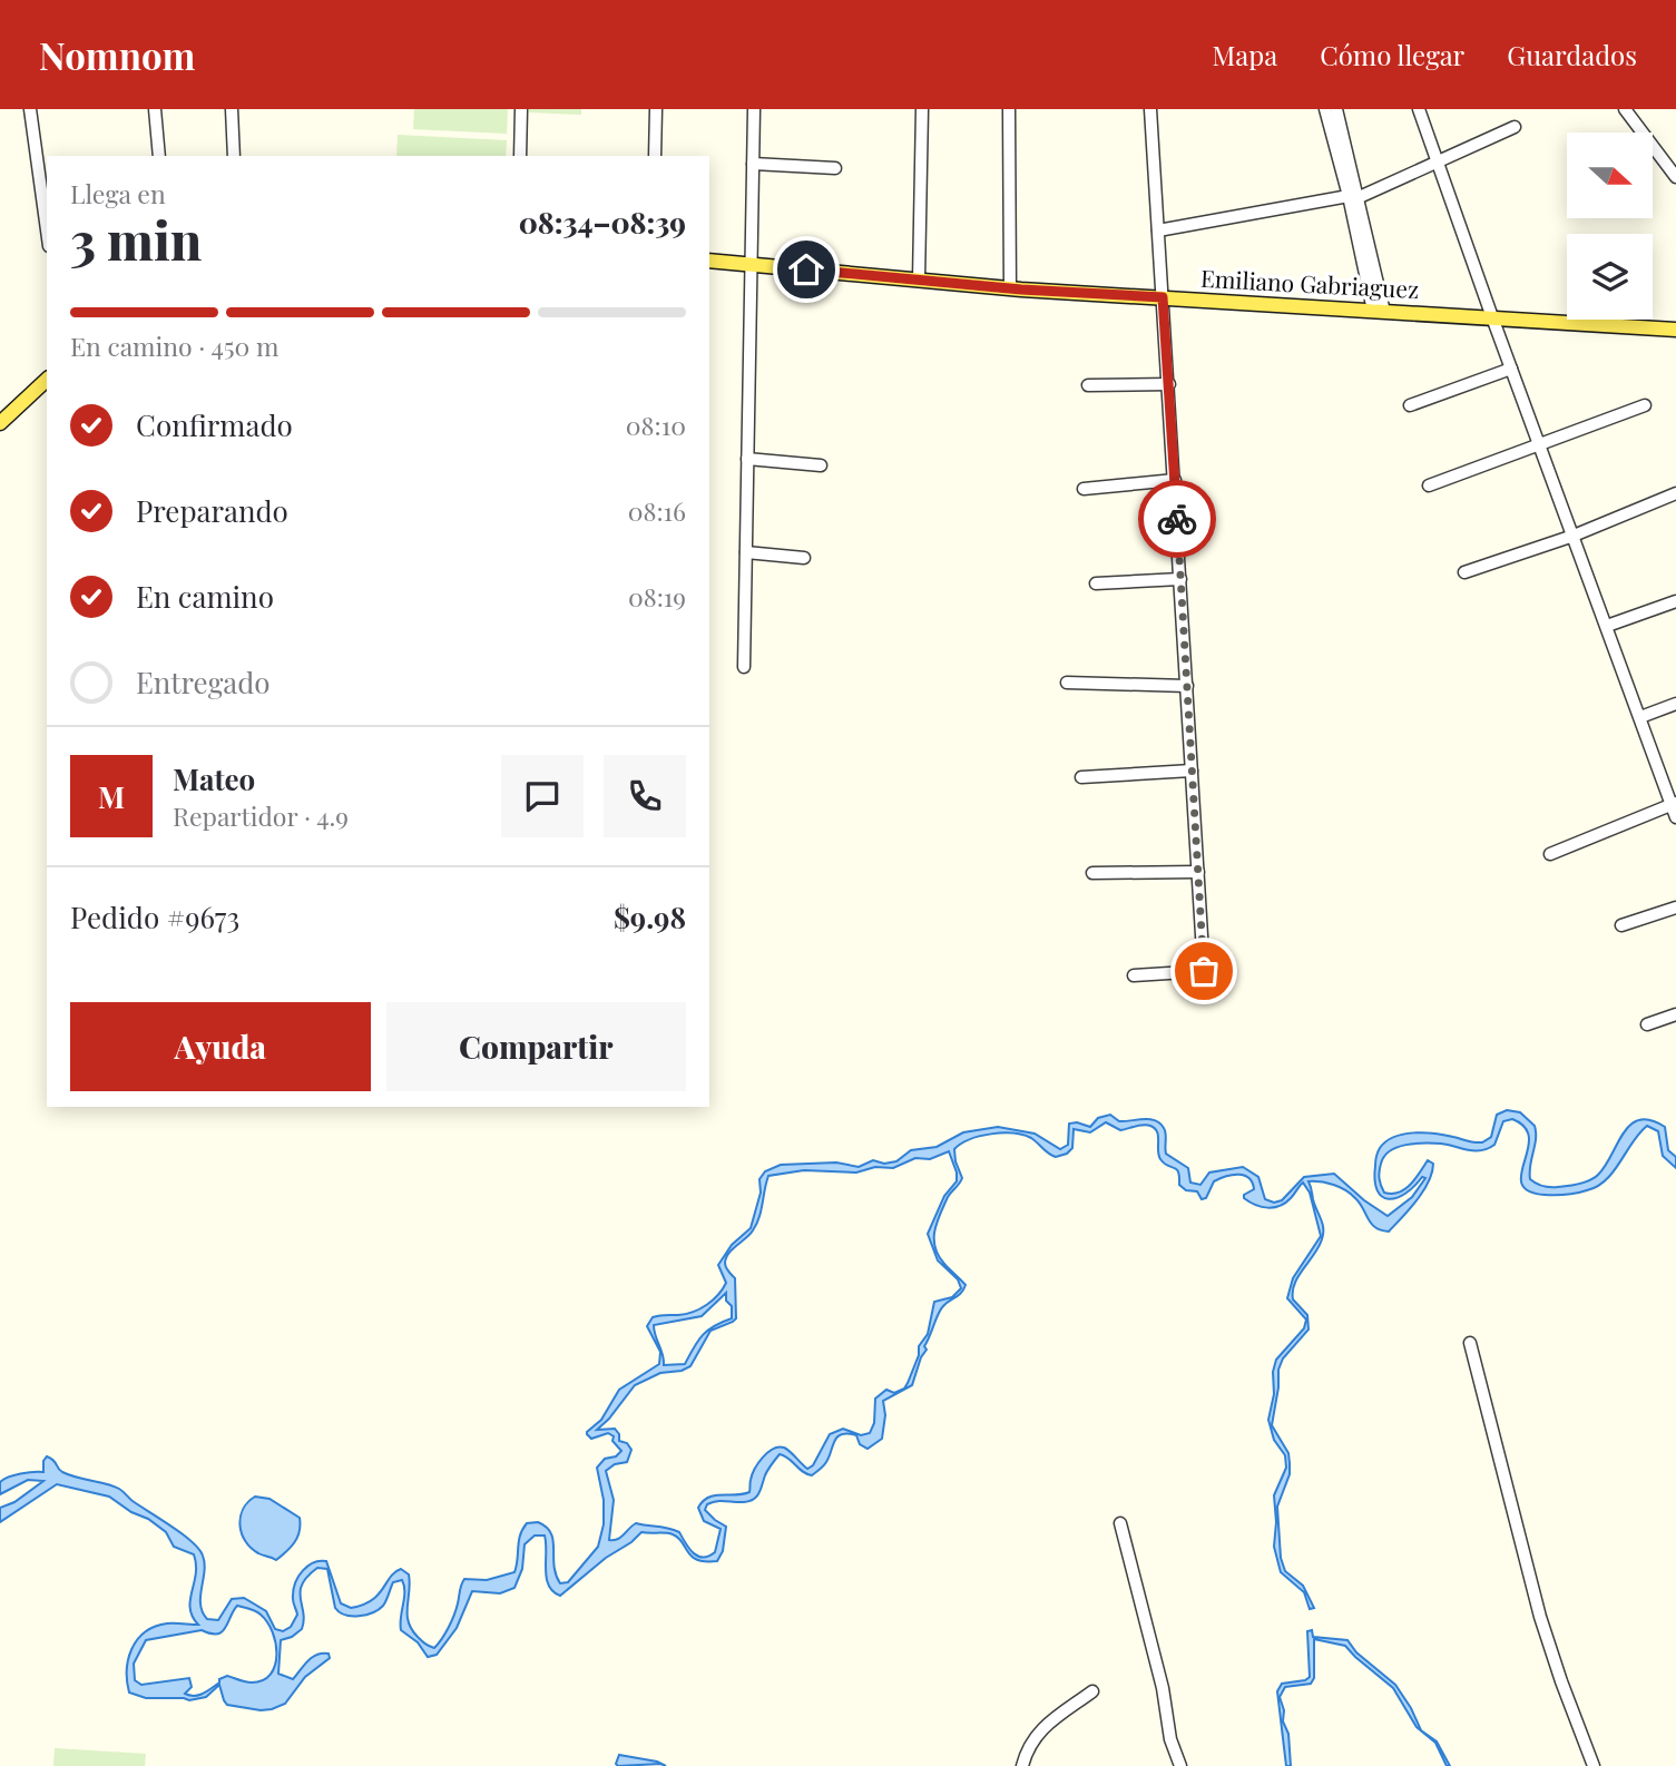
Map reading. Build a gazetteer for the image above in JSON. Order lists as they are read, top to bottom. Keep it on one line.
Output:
{"streets":{"main road":["Emiliano Gabriaguez"]},"north":"right","page":{"header":"Nomnom","nav":["Mapa","Cómo llegar","Guardados"],"heading":["3 min","Llega en","08:34–08:39"],"panel":["Mateo","Repartidor · 4.9","Pedido #9673","$9.98"],"bar":"En camino · 450 m","list":[["Confirmado","08:10"],["Preparando","08:16"],["En camino","08:19"],"Entregado"],"round":"M","buttons":["Ayuda","Compartir"]}}
